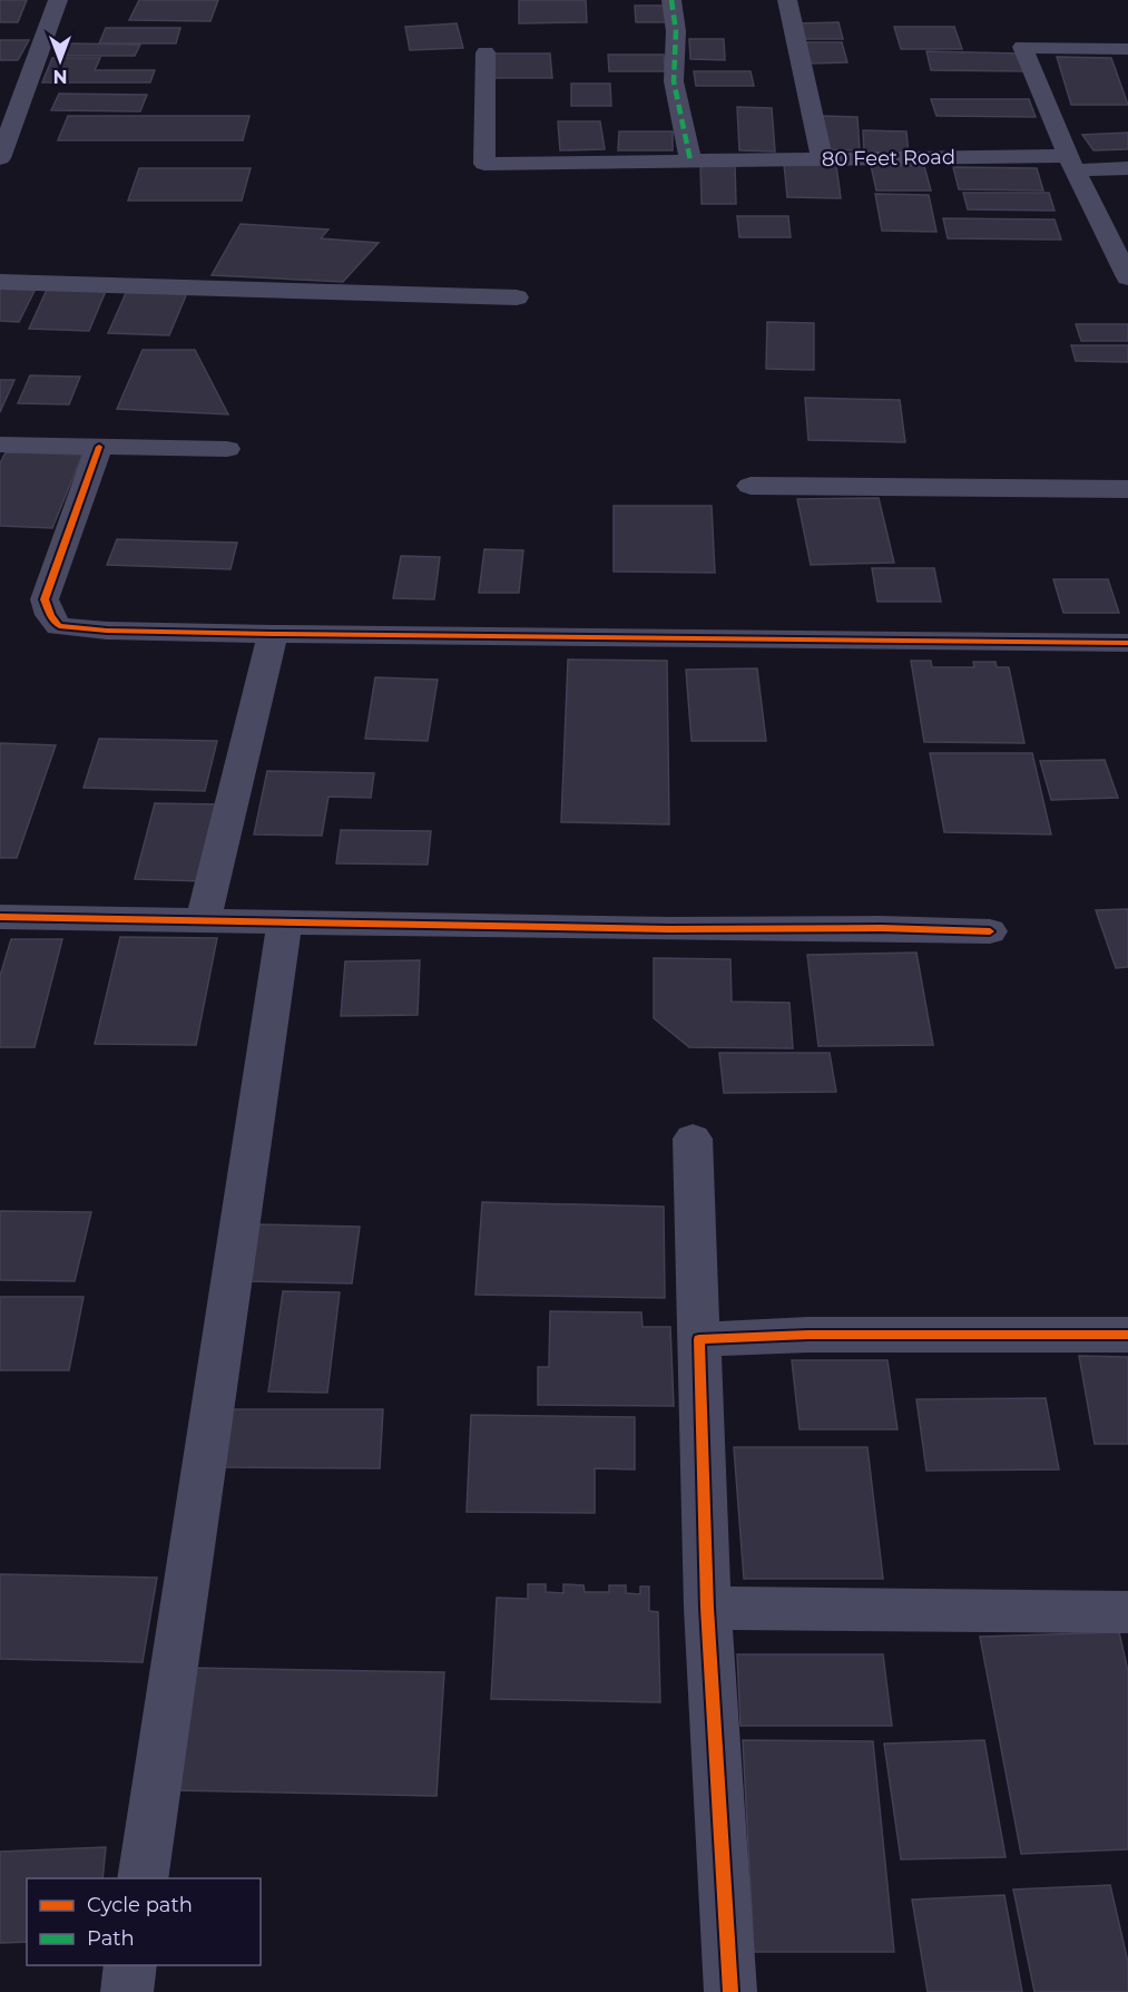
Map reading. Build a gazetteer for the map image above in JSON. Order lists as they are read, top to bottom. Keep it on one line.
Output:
{"streets":{"street":["80 Feet Road"]},"legend":["Cycle path","Path"],"north":"bottom"}
